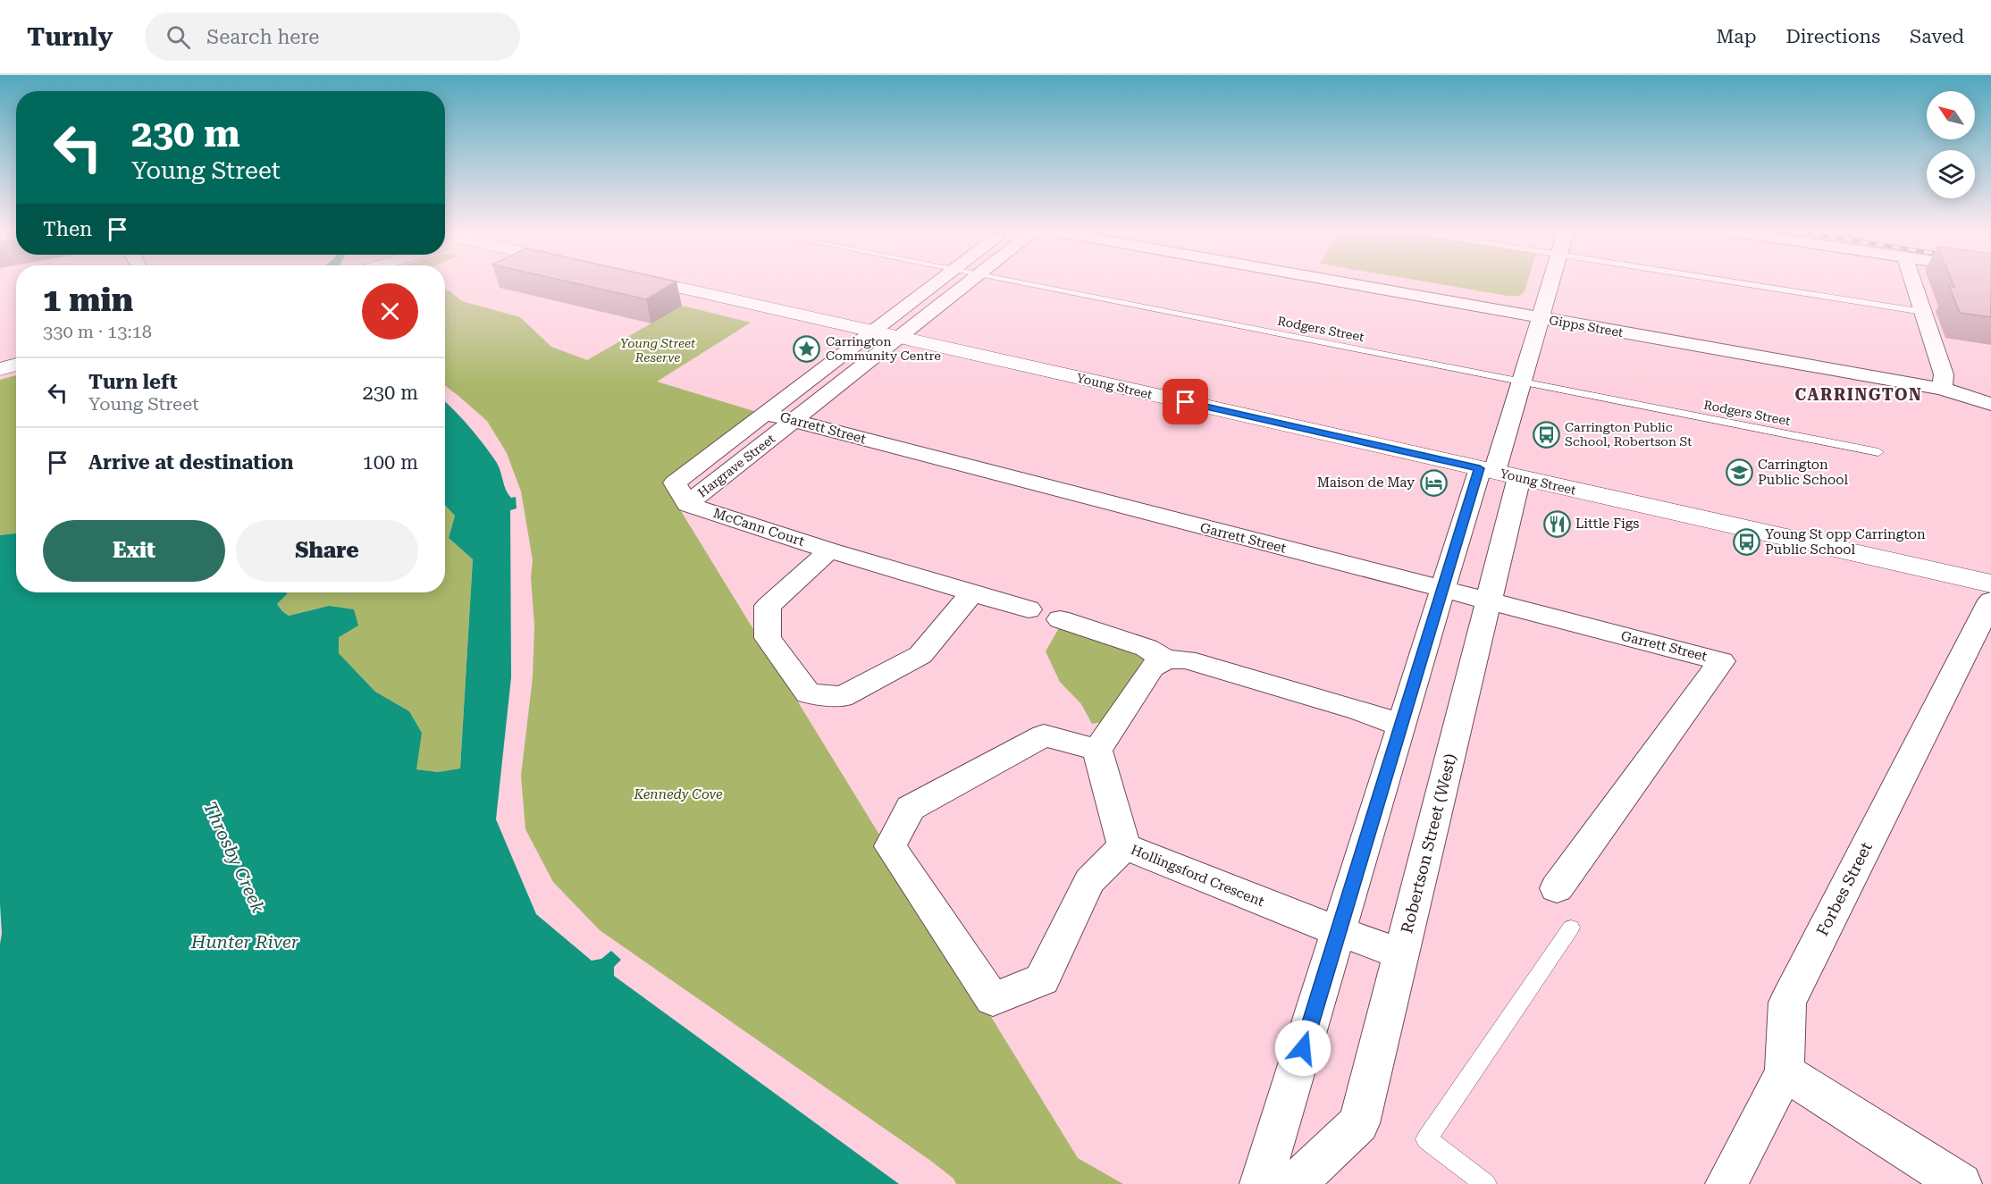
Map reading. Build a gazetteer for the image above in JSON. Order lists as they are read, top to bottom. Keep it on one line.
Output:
{"streets":{"main road":["Young Street"],"street":["Gipps Street","Garrett Street","Hargrave Street","McCann Court","Robertson Street (West)","Hollingsford Crescent","Forbes Street"],"lane":["Rodgers Street"]},"crossings":[["Gipps Street","Robertson Street (West)"],["Rodgers Street","Robertson Street (West)"],["Young Street","Hargrave Street"],["Young Street","Robertson Street (West)"],["Garrett Street","Hargrave Street"],["Garrett Street","Robertson Street (West)"],["Hargrave Street","McCann Court"],["Robertson Street (West)","Hollingsford Crescent"]],"districts":["CARRINGTON"],"water":["Throsby Creek","Hunter River"],"parks":["Young Street Reserve","Kennedy Cove"],"places":{"place":["Carrington Community Centre"],"bus stop":["Carrington Public School, Robertson St","Young St opp Carrington Public School"],"school or university":["Carrington Public School"],"hotel":["Maison de May"],"restaurant":["Little Figs"]},"north":"top left","page":{"header":"Turnly","search":"Search here","nav":["Map","Directions","Saved"],"turn":["230 m","Young Street"],"then":"Then","heading":["1 min","330 m · 13:18"],"list":[{"name":"Turn left","note":"Young Street","value":"230 m"},{"name":"Arrive at destination","value":"100 m"}],"buttons":["Exit","Share"]}}
